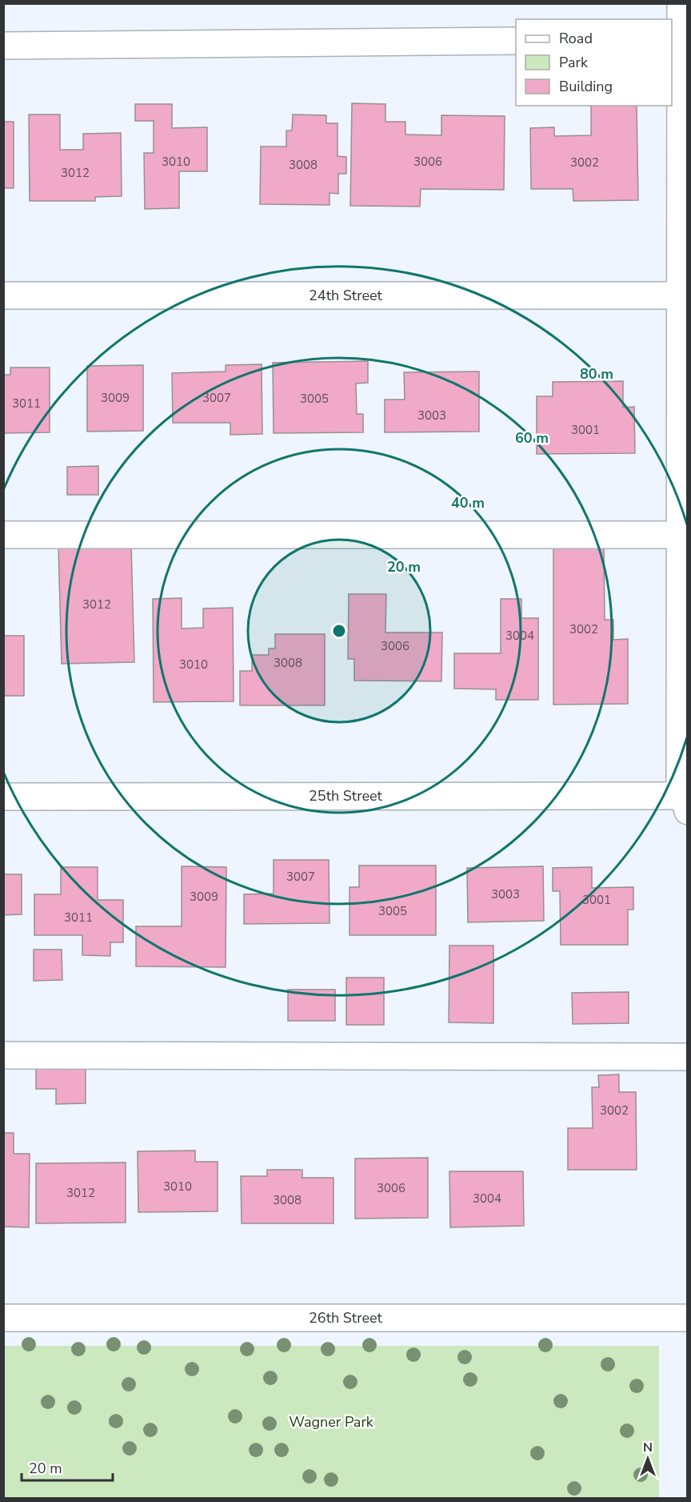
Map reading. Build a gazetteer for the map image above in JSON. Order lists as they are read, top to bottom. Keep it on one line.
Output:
{"streets":{"street":["24th Street","25th Street","26th Street"]},"parks":["Wagner Park"],"house_numbers":["3010","3006","3002","3008","3012","3009","3007","3005","3011","3003","3001","3012","3002","3004","3006","3008","3010","3007","3003","3009","3001","3005","3011","3002","3010","3006","3012","3004","3008"],"legend":["Road","Park","Building"],"scale_bar":"20 m","north":"top","rings":["80 m","60 m","40 m","20 m"]}
